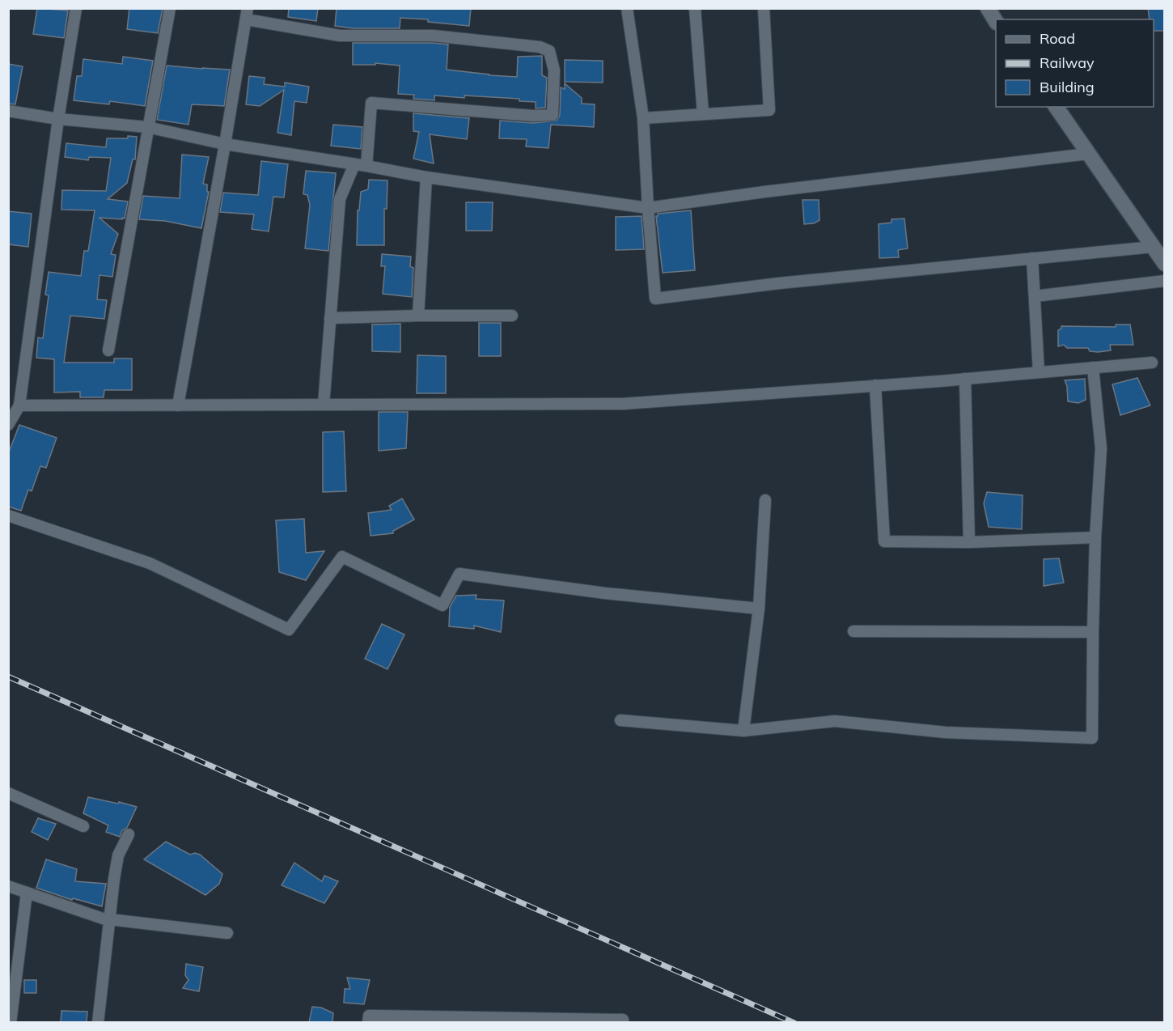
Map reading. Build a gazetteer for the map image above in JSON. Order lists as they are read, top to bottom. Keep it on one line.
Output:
{"legend":["Road","Railway","Building"]}
